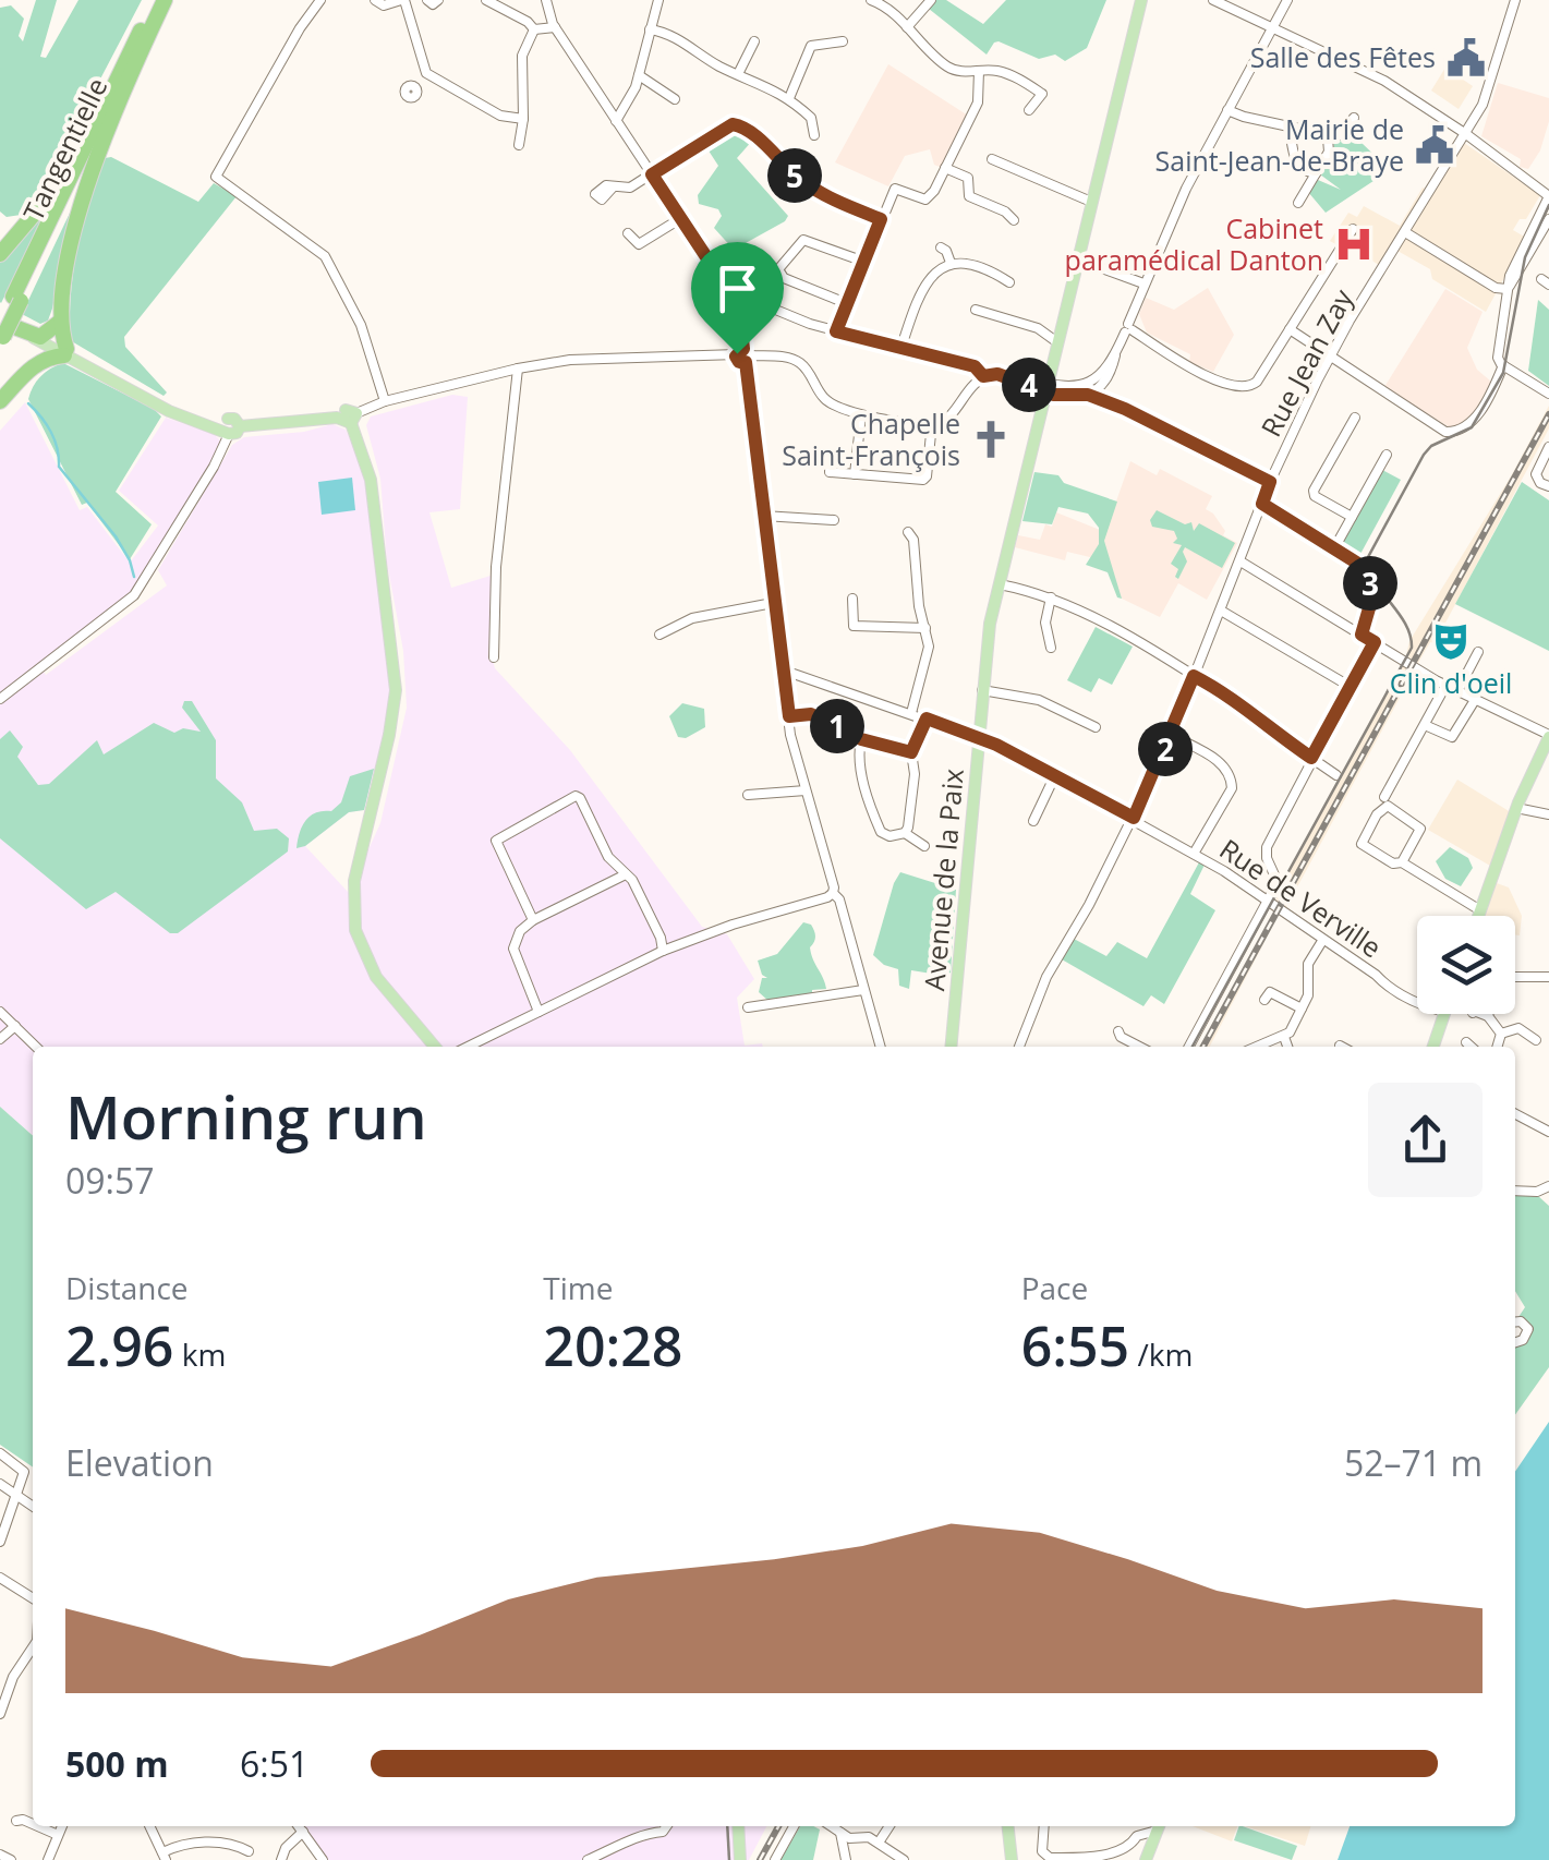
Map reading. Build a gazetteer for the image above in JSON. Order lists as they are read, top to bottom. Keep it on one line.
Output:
{"streets":{"highway":["Tangentielle"],"main road":["Avenue de la Paix"],"street":["Rue Jean Zay","Rue de Verville"]},"crossings":[["Rue Jean Zay","Rue de Verville"],["Avenue de la Paix","Rue de Verville"]],"places":{"public building":["Salle des Fêtes","Mairie de Saint-Jean-de-Braye"],"hospital":["Cabinet paramédical Danton"],"church":["Chapelle Saint-François"],"theatre":["Clin d'oeil"]},"page":{"pins":["5","4","3","1","2"],"heading":["Morning run","09:57"],"stats":[["Distance","2.96 km"],["Time","20:28"],["Pace","6:55 /km"]],"chart":["Elevation","52–71 m"],"list":[{"name":"500 m","note":"6:51"}]}}
